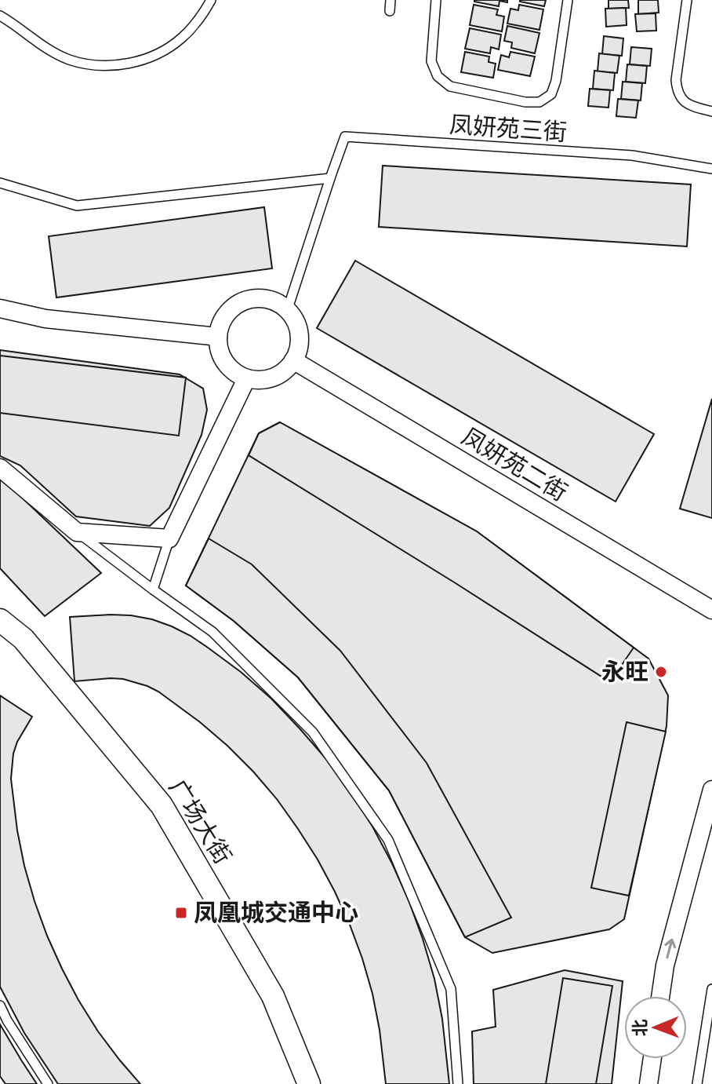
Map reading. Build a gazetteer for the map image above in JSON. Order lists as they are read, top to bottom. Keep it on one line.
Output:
{"streets":{"street":["凤妍苑二街","广场大街"],"lane":["凤妍苑三街"]},"crossings":[["凤妍苑三街","凤妍苑二街"]],"places":{"other":["永旺"],"transit":["凤凰城交通中心"]},"north":"left"}
